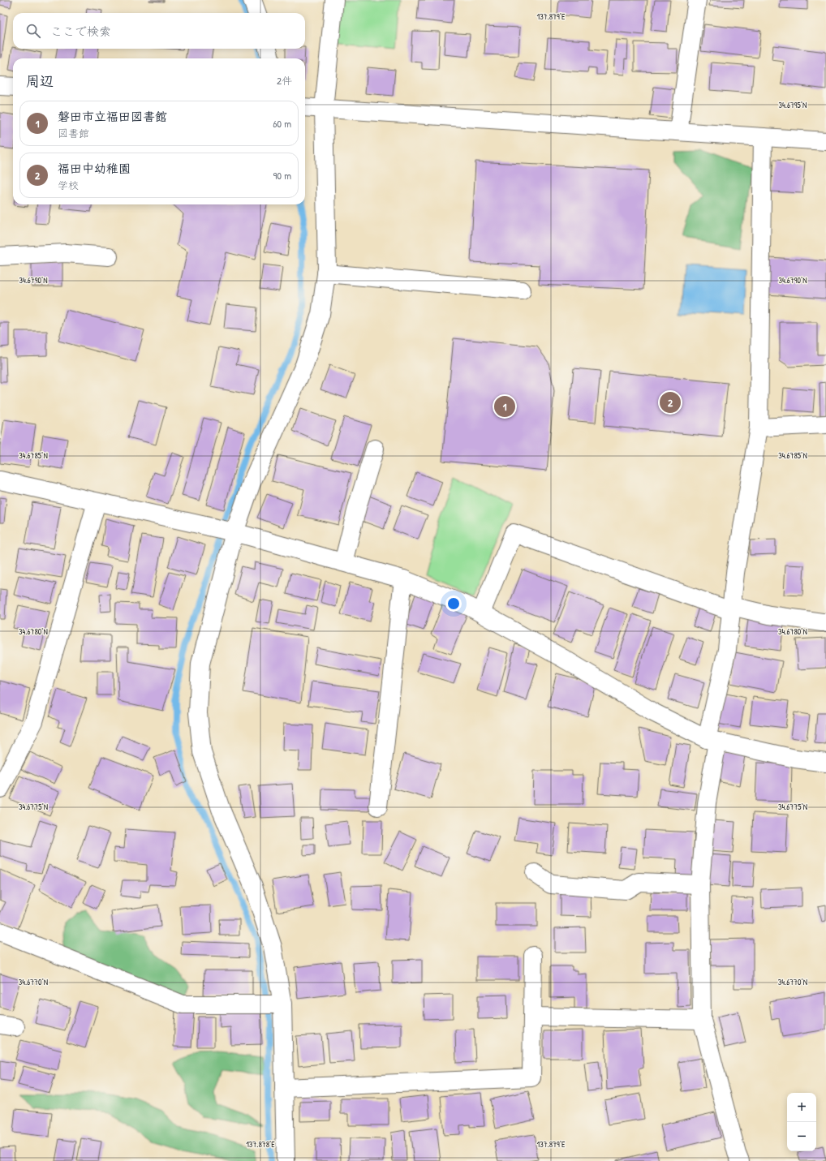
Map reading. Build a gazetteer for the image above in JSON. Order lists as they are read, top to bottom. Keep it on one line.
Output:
{"page":{"search":"ここで検索","heading":["周辺","2件"],"list":[{"mark":"1","name":"磐田市立福田図書館","note":"図書館","value":"60 m"},{"mark":"2","name":"福田中幼稚園","note":"学校","value":"90 m"}],"pins":["2","1"],"map_buttons":["+","−"]},"coordinates":["137.879°E","34.6795°N","34.6790°N","34.6785°N","34.6780°N","34.6775°N","34.6770°N","137.878°E"]}
